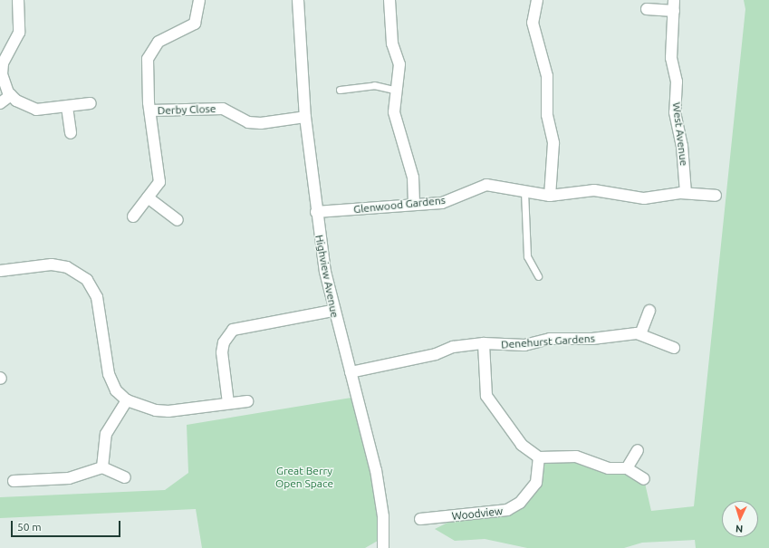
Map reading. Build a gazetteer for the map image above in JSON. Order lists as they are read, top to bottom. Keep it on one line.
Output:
{"streets":{"street":["Derby Close","West Avenue","Glenwood Gardens","Highview Avenue","Denehurst Gardens","Woodview"]},"crossings":[["Derby Close","Highview Avenue"],["West Avenue","Glenwood Gardens"],["Glenwood Gardens","Highview Avenue"],["Highview Avenue","Denehurst Gardens"]],"parks":["Great Berry Open Space"],"scale_bar":"50 m","north":"bottom"}
